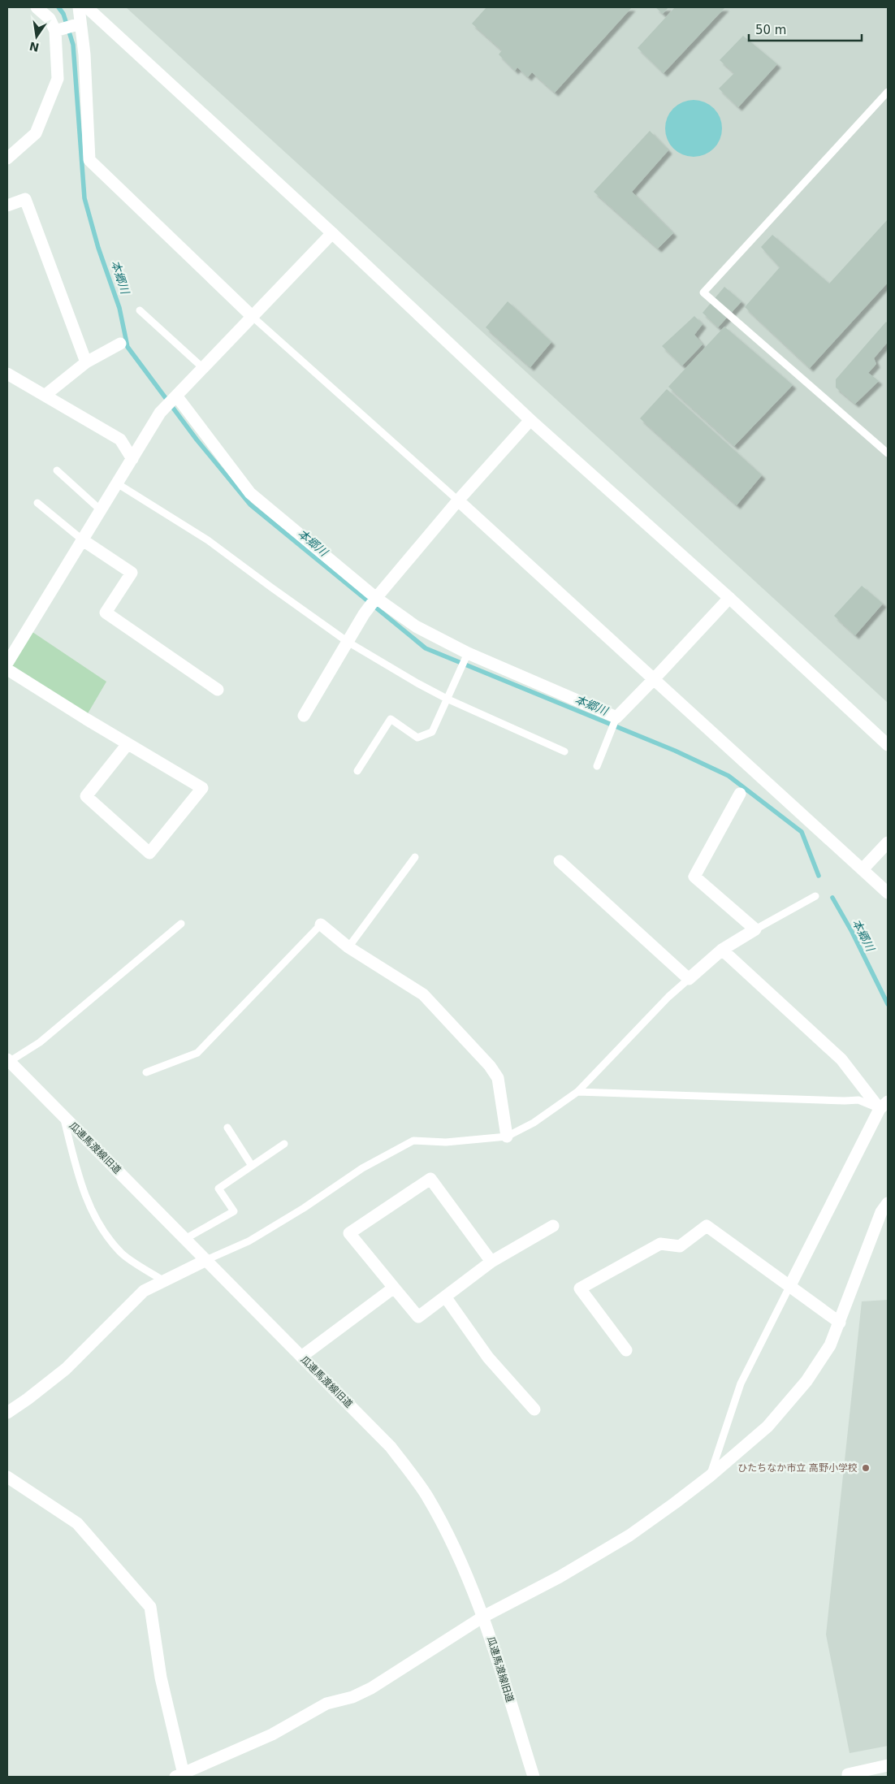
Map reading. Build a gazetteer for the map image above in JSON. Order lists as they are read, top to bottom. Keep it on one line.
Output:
{"streets":{"street":["瓜連馬渡線旧道"]},"water":["本郷川"],"places":["ひたちなか市立 高野小学校"],"scale_bar":"50 m","north":"bottom"}
